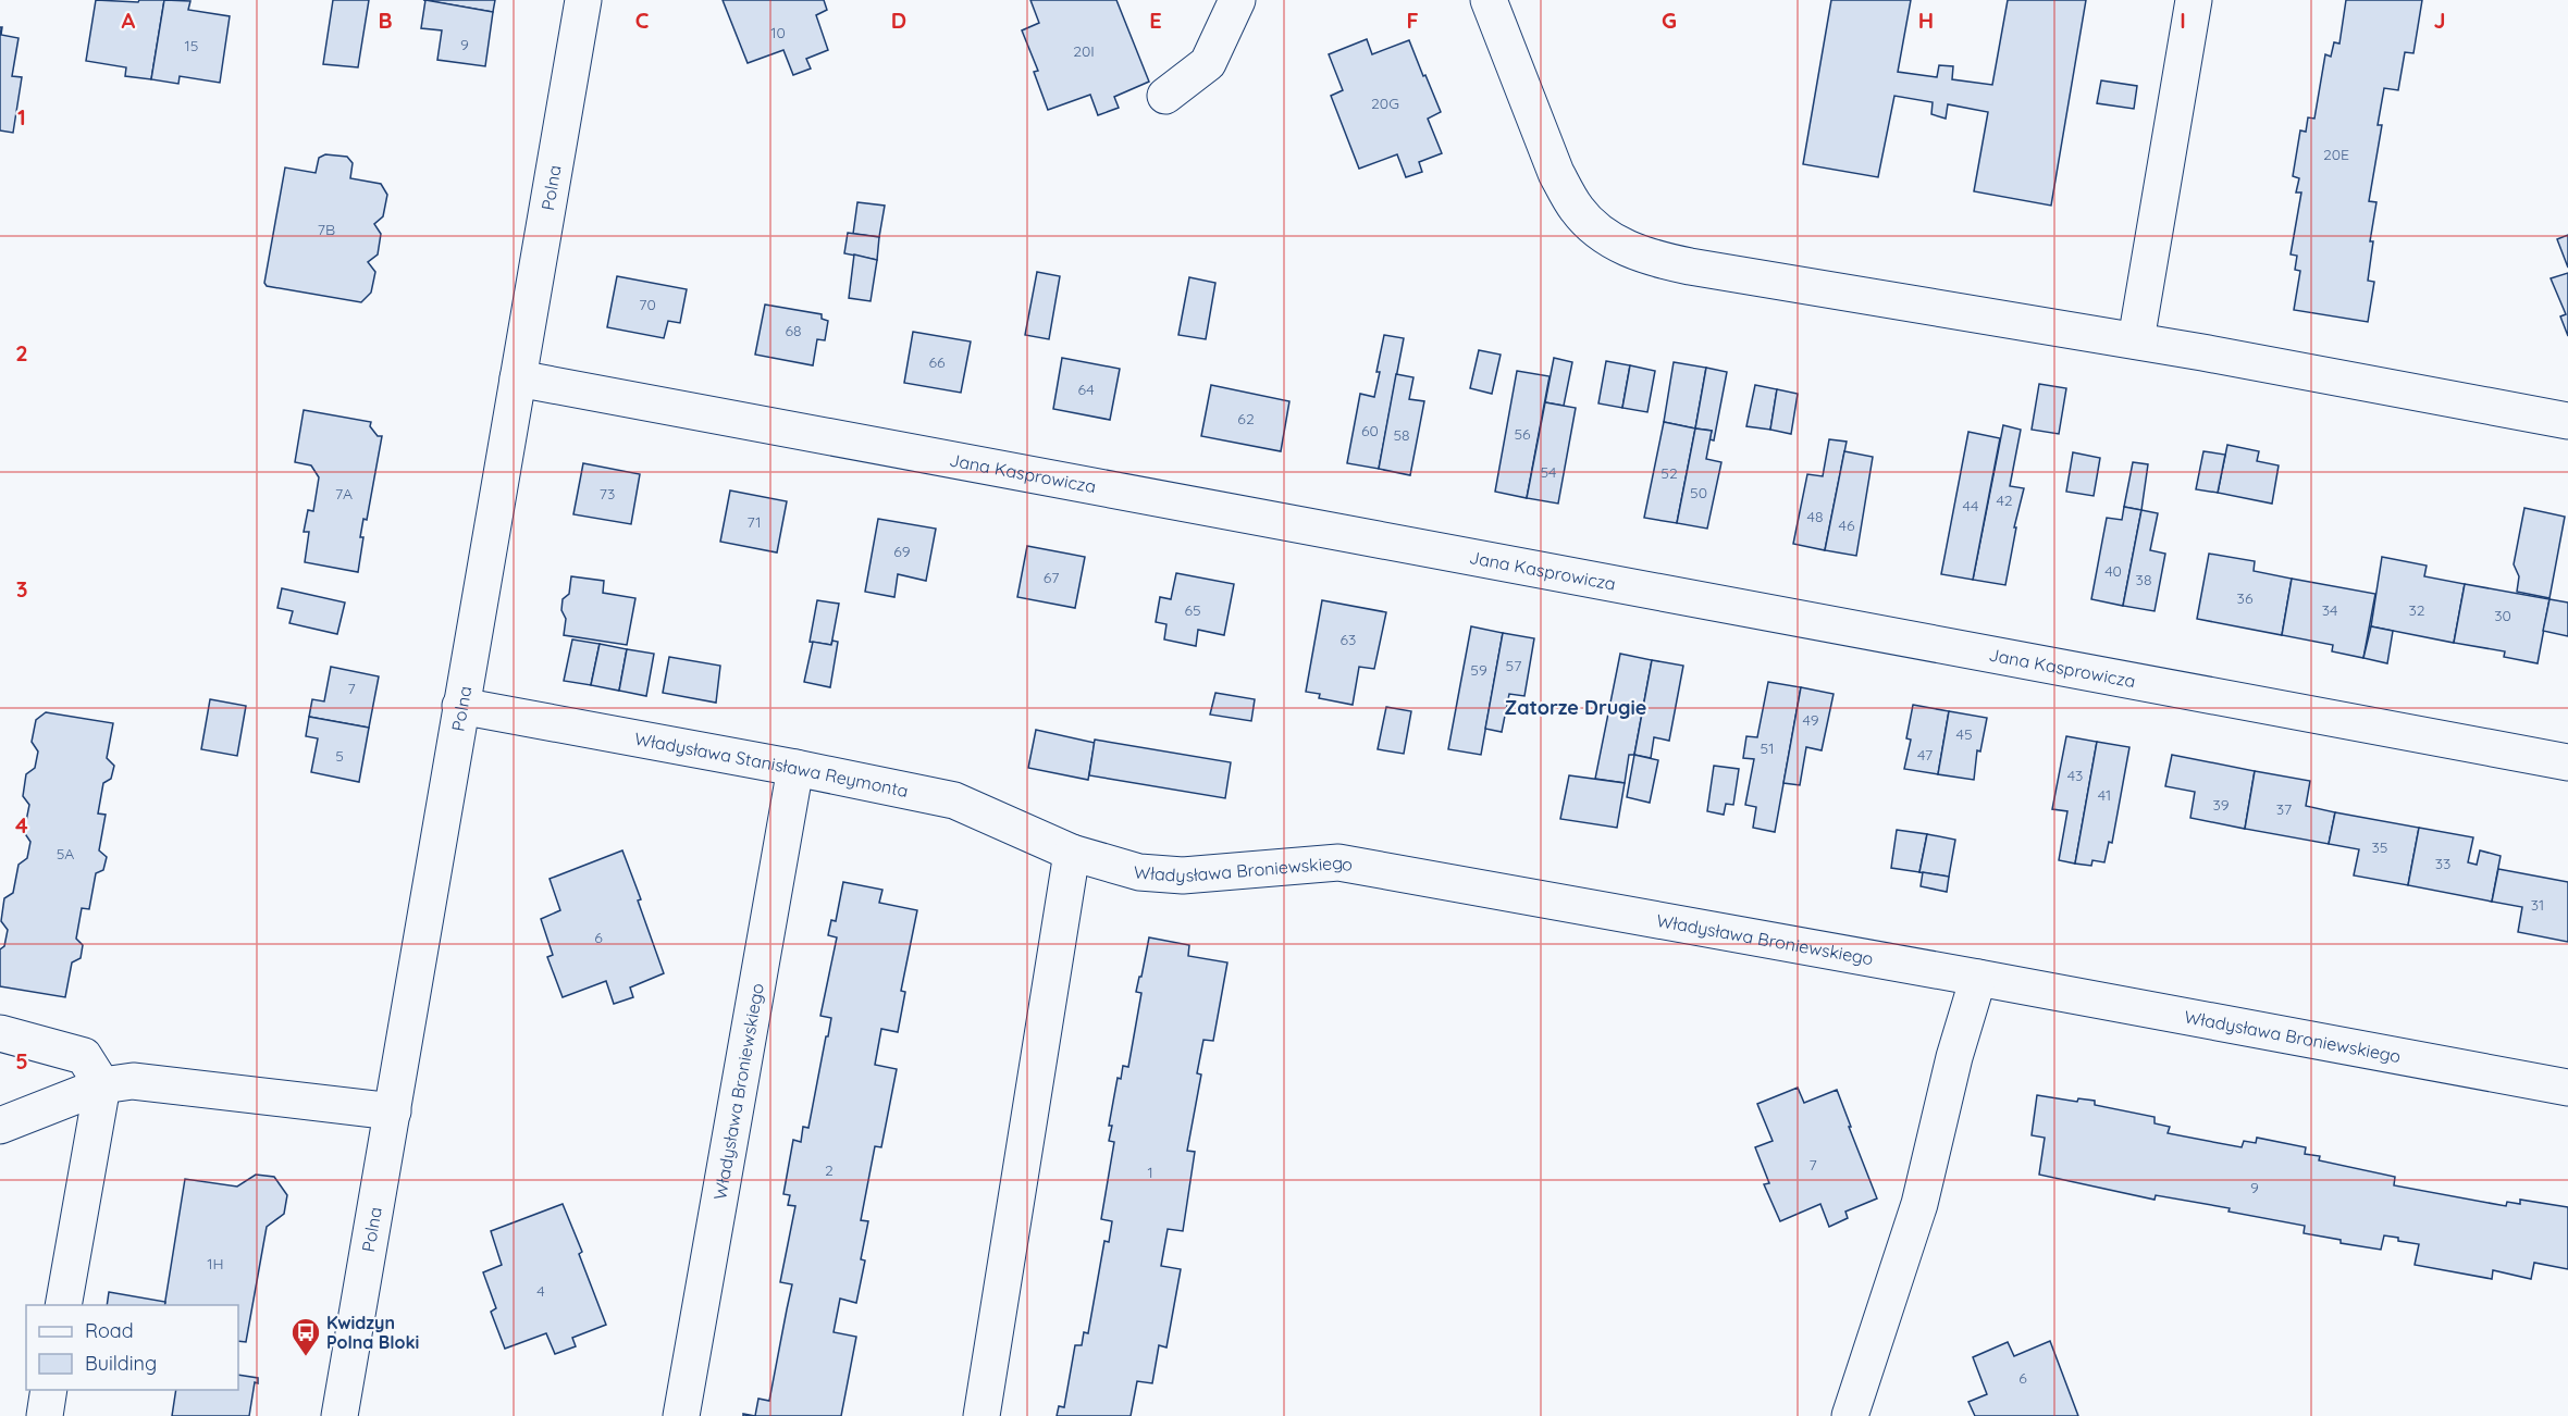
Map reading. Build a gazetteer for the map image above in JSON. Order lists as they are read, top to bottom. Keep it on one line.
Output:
{"streets":{"street":["Polna","Jana Kasprowicza","Władysława Stanisława Reymonta","Władysława Broniewskiego"]},"crossings":[["Polna","Jana Kasprowicza"],["Polna","Władysława Stanisława Reymonta"],["Władysława Stanisława Reymonta","Władysława Broniewskiego"]],"districts":["Zatorze Drugie"],"places":{"bus stop":["Kwidzyn Polna Bloki"]},"house_numbers":["10","9","15","20I","20G","20E","7B","70","68","66","64","62","60","56","58","54","52","50","7A","73","42","44","48","71","46","69","40","67","38","36","65","34","32","30","63","57","59","7","49","45","51","47","5","43","41","39","37","35","5A","33","31","6","7","2","1","9","1H","4","6"],"legend":["Road","Building"],"grid":{"columns":["A","B","C","D","E","F","G","H","I","J"],"rows":["1","2","3","4","5"]}}
